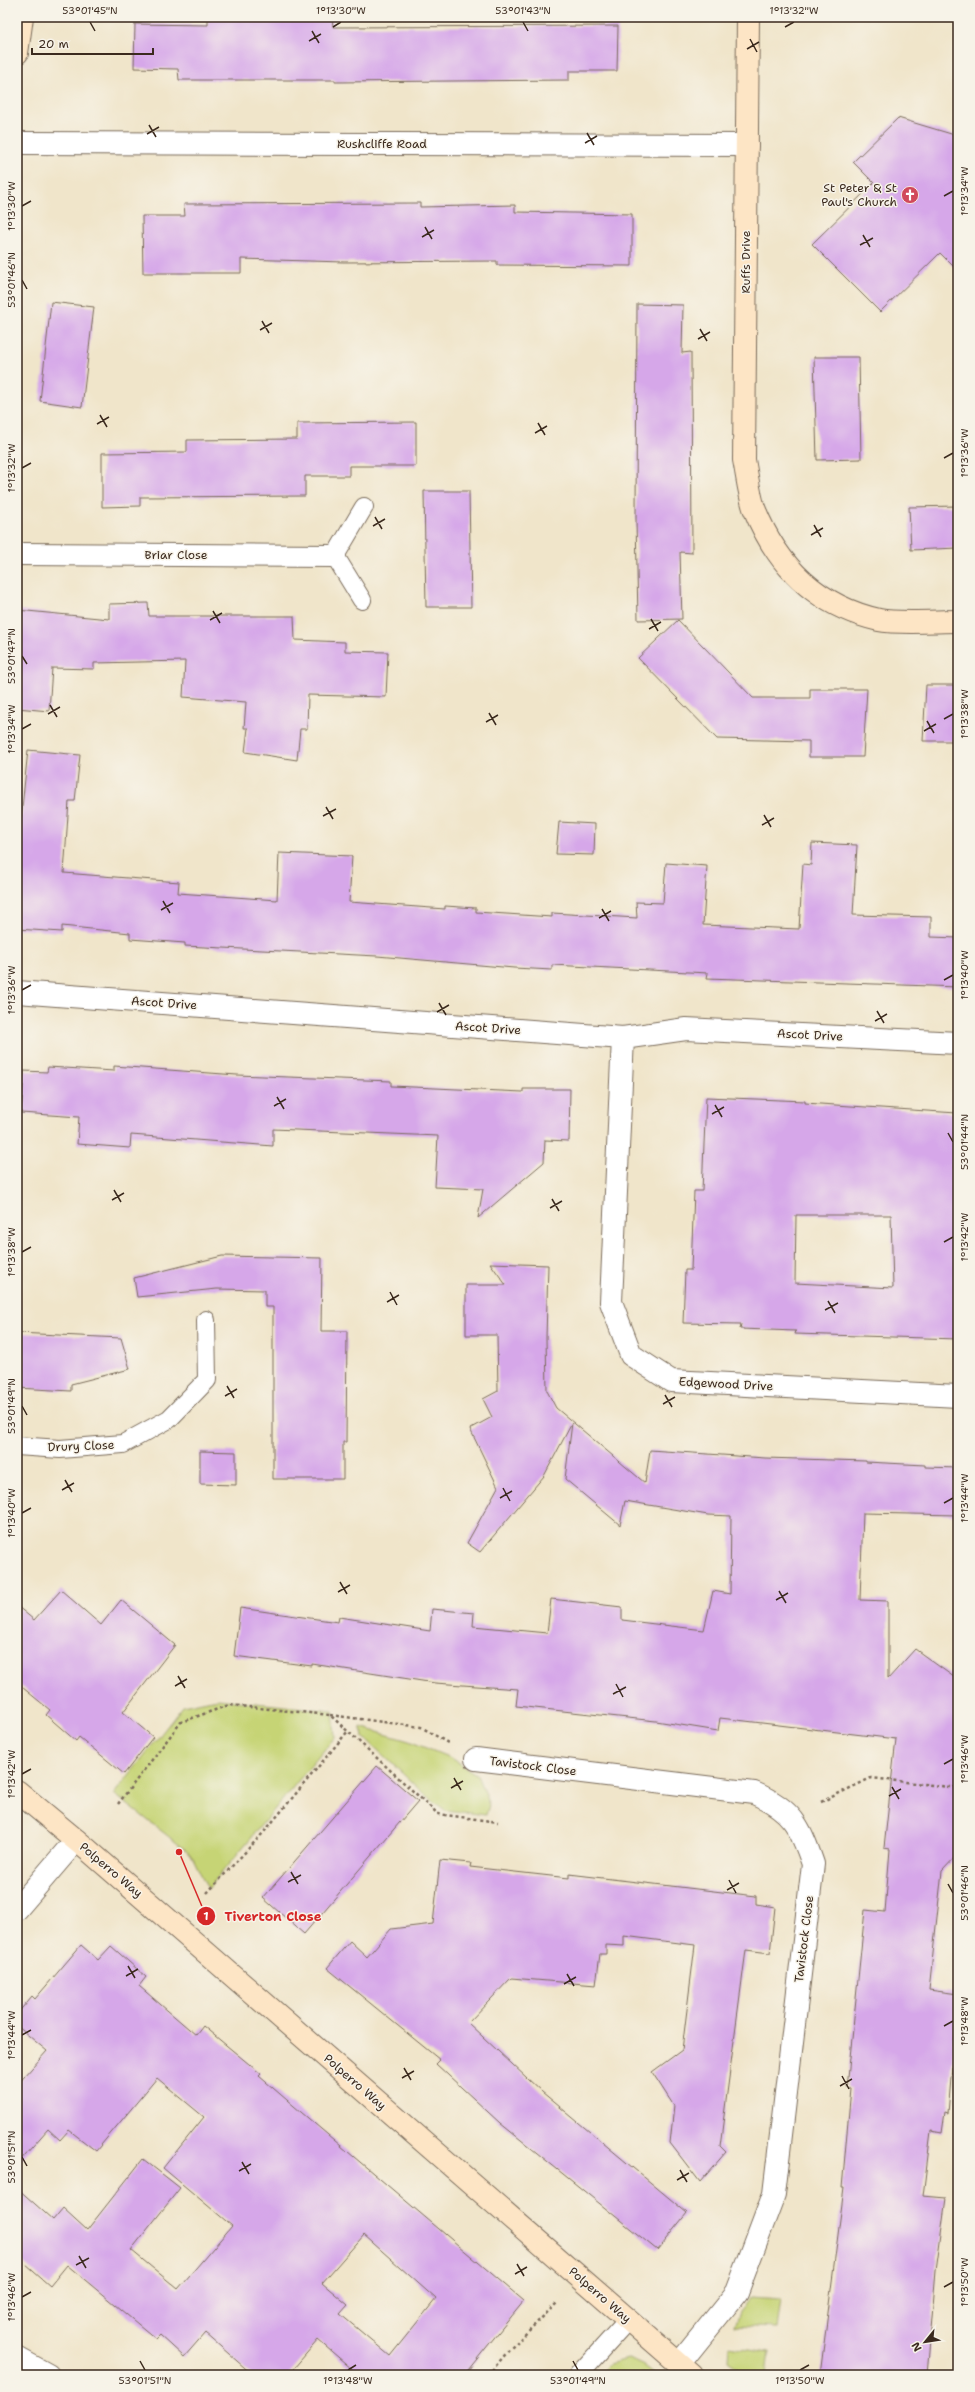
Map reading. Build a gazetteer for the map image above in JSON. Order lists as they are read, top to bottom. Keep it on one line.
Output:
{"streets":{"street":["Rushcliffe Road","Ruffs Drive","Briar Close","Ascot Drive","Edgewood Drive","Tavistock Close","Polperro Way"],"lane":["Drury Close"]},"crossings":[["Rushcliffe Road","Ruffs Drive"],["Ascot Drive","Edgewood Drive"],["Tavistock Close","Polperro Way"]],"places":{"church":["St Peter & St Paul's Church"],"other":["Tiverton Close"]},"scale_bar":"20 m","north":"bottom left","coordinates":["53°01'45\"N","1°13'30\"W","53°01'43\"N","1°13'32\"W","1°13'34\"W","53°01'46\"N","1°13'36\"W","53°01'47\"N","1°13'38\"W","1°13'40\"W","53°01'44\"N","1°13'42\"W","53°01'49\"N","1°13'44\"W","1°13'46\"W","1°13'48\"W","53°01'51\"N","1°13'50\"W"]}
